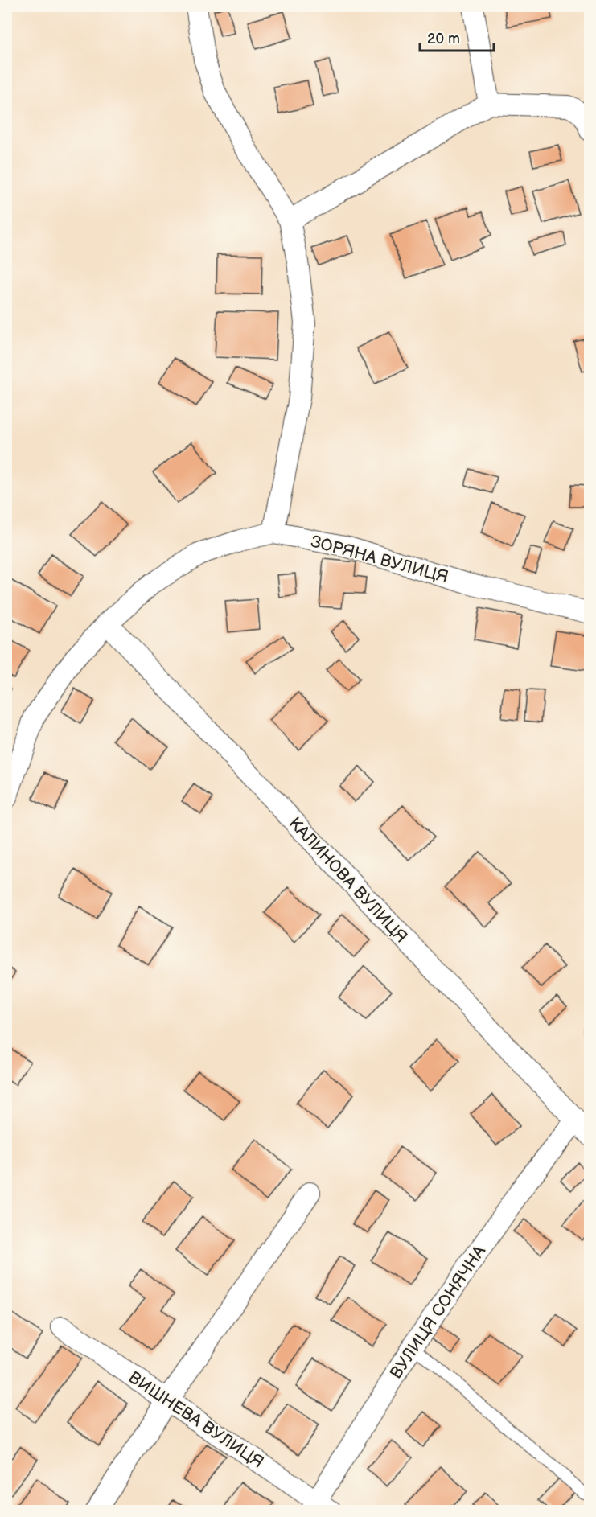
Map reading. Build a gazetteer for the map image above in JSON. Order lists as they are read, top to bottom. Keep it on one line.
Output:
{"streets":{"street":["ЗОРЯНА ВУЛИЦЯ","КАЛИНОВА ВУЛИЦЯ","ВУЛИЦЯ СОНЯЧНА","ВИШНЕВА ВУЛИЦЯ"]},"crossings":[["ЗОРЯНА ВУЛИЦЯ","КАЛИНОВА ВУЛИЦЯ"],["КАЛИНОВА ВУЛИЦЯ","ВУЛИЦЯ СОНЯЧНА"],["ВУЛИЦЯ СОНЯЧНА","ВИШНЕВА ВУЛИЦЯ"]],"scale_bar":"20 m"}
